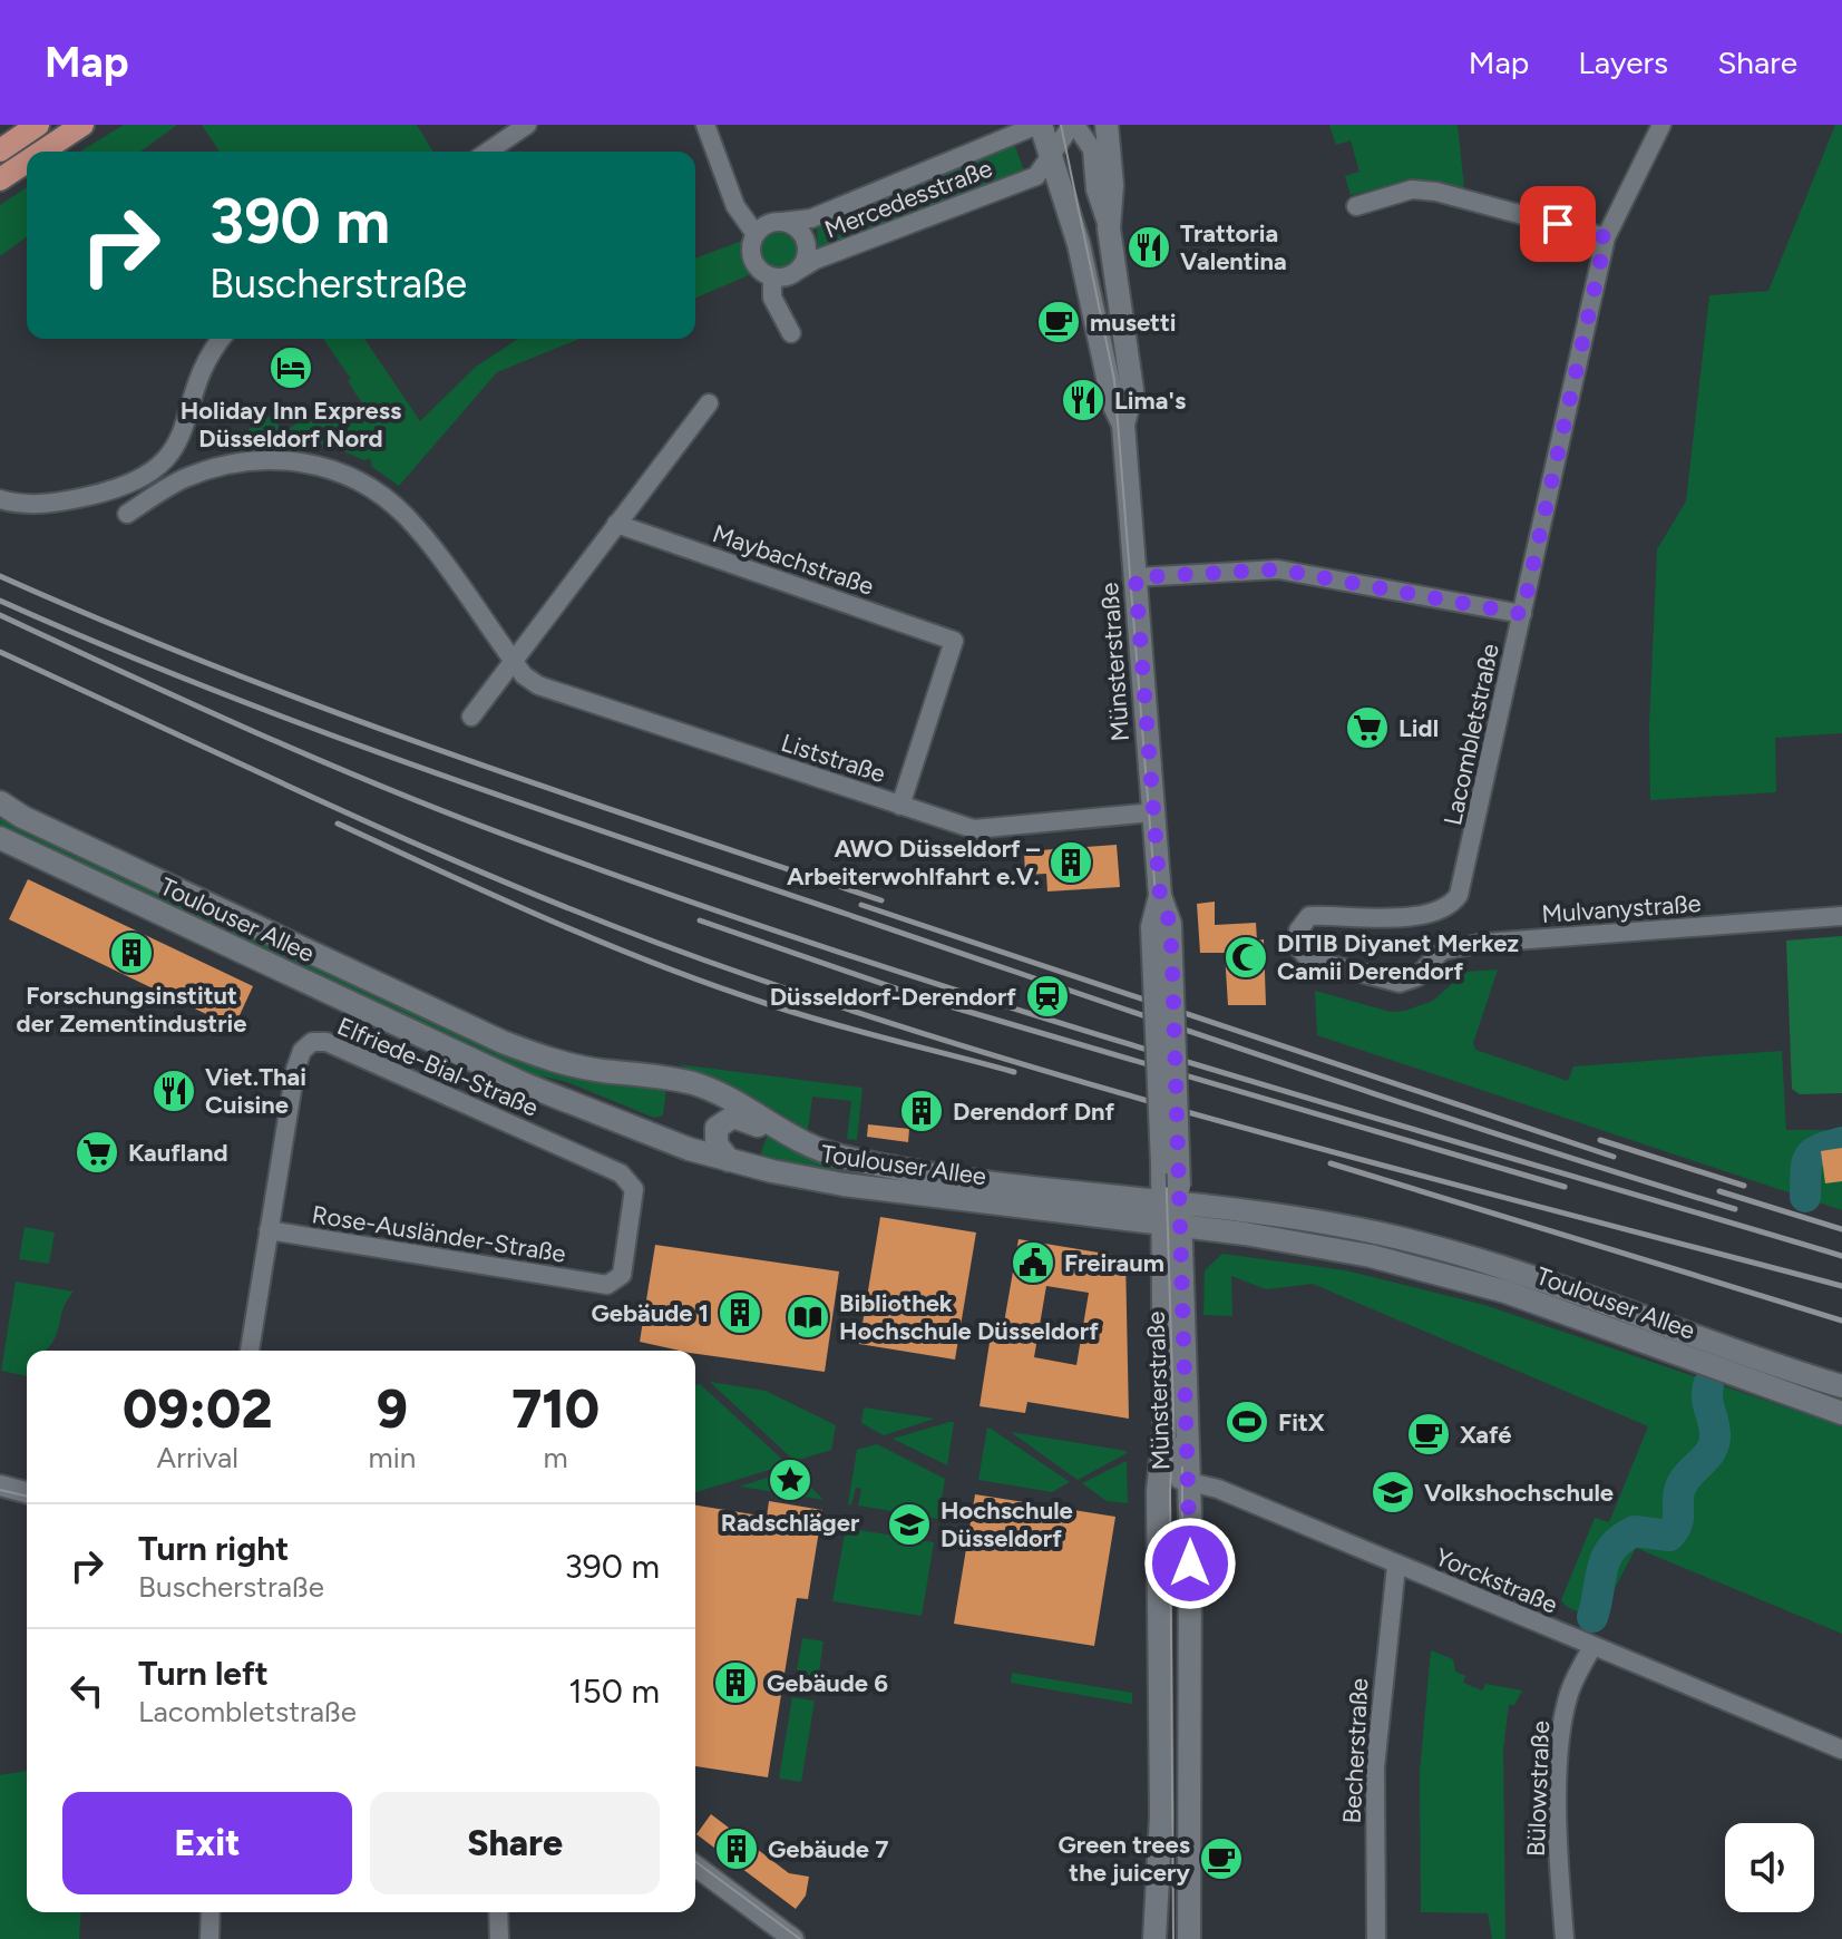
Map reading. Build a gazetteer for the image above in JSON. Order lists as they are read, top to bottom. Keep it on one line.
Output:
{"streets":{"main road":["Münsterstraße","Toulouser Allee"],"street":["Mercedesstraße","Maybachstraße","Lacombletstraße","Liststraße","Mulvanystraße","Elfriede-Bial-Straße","Rose-Ausländer-Straße","Yorckstraße","Becherstraße","Bülowstraße"]},"crossings":[["Mercedesstraße","Münsterstraße"],["Maybachstraße","Liststraße"],["Münsterstraße","Liststraße"],["Münsterstraße","Toulouser Allee"],["Münsterstraße","Yorckstraße"],["Lacombletstraße","Mulvanystraße"],["Elfriede-Bial-Straße","Rose-Ausländer-Straße"],["Yorckstraße","Becherstraße"],["Yorckstraße","Bülowstraße"]],"places":{"restaurant":["Trattoria Valentina","Lima's","Viet.Thai Cuisine"],"cafe":["musetti","Xafé","Green trees the juicery"],"hotel":["Holiday Inn Express Düsseldorf Nord"],"supermarket":["Lidl","Kaufland"],"building":["AWO Düsseldorf – Arbeiterwohlfahrt e.V.","Forschungsinstitut der Zementindustrie","Derendorf Dnf","Gebäude 1","Gebäude 6","Gebäude 7"],"mosque":["DITIB Diyanet Merkez Camii Derendorf"],"station":["Düsseldorf-Derendorf"],"public building":["Freiraum"],"library":["Bibliothek Hochschule Düsseldorf"],"sports":["FitX"],"place":["Radschläger"],"school or university":["Volkshochschule","Hochschule Düsseldorf"]},"page":{"header":"Map","nav":["Map","Layers","Share"],"turn":["390 m","Buscherstraße"],"eta":["09:02","Arrival","9","min","710","m"],"list":[{"name":"Turn right","note":"Buscherstraße","value":"390 m"},{"name":"Turn left","note":"Lacombletstraße","value":"150 m"}],"buttons":["Exit","Share"]}}
